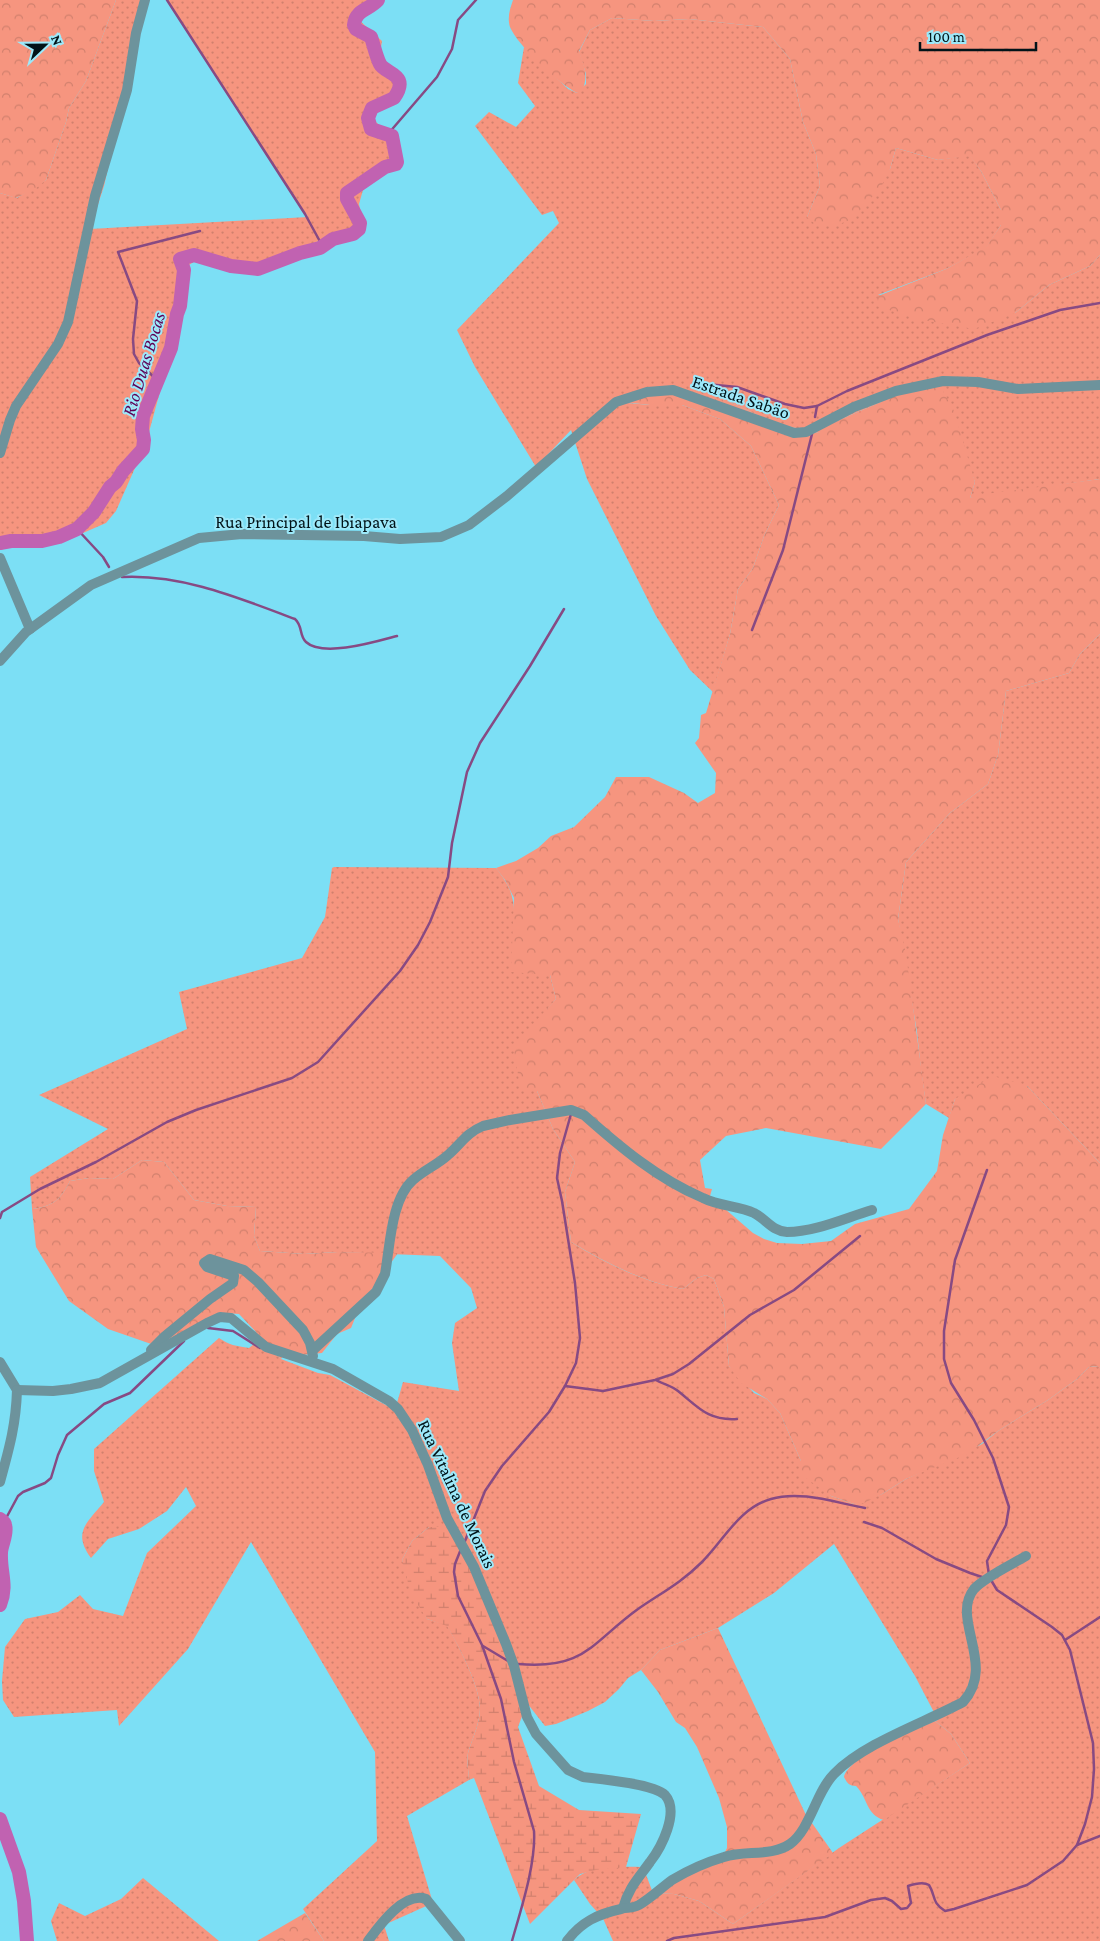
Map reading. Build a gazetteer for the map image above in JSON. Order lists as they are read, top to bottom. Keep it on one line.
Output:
{"streets":{"street":["Estrada Sabäo","Rua Principal de Ibiapava","Rua Vitalina de Morais"]},"crossings":[["Estrada Sabäo","Rua Principal de Ibiapava"]],"water":["Rio Duas Bocas"],"scale_bar":"100 m","north":"right"}
